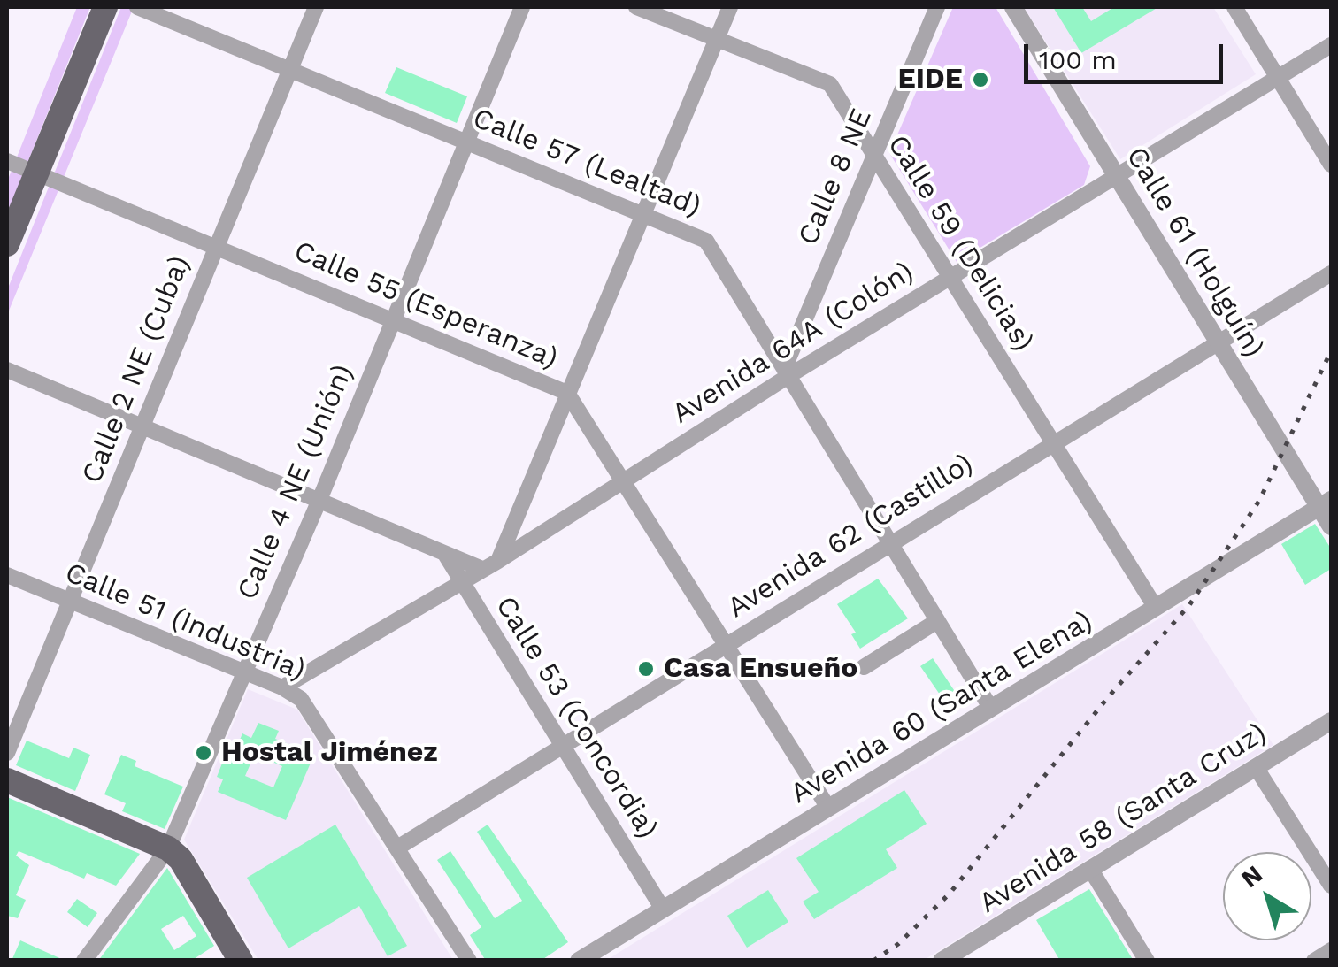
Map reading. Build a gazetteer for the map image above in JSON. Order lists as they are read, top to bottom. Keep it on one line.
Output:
{"streets":{"street":["Calle 57 (Lealtad)","Calle 8 NE","Calle 59 (Delicias)","Calle 61 (Holguín)","Calle 55 (Esperanza)","Avenida 64A (Colón)","Calle 2 NE (Cuba)","Calle 4 NE (Unión)","Avenida 62 (Castillo)","Calle 51 (Industria)","Avenida 60 (Santa Elena)","Calle 53 (Concordia)","Avenida 58 (Santa Cruz)"]},"crossings":[["Calle 57 (Lealtad)","Calle 8 NE"],["Calle 57 (Lealtad)","Avenida 64A (Colón)"],["Calle 57 (Lealtad)","Calle 2 NE (Cuba)"],["Calle 57 (Lealtad)","Calle 4 NE (Unión)"],["Calle 57 (Lealtad)","Avenida 62 (Castillo)"],["Calle 57 (Lealtad)","Avenida 60 (Santa Elena)"],["Calle 8 NE","Calle 59 (Delicias)"],["Calle 8 NE","Avenida 64A (Colón)"],["Calle 59 (Delicias)","Avenida 64A (Colón)"],["Calle 59 (Delicias)","Avenida 62 (Castillo)"],["Calle 59 (Delicias)","Avenida 60 (Santa Elena)"],["Calle 61 (Holguín)","Avenida 64A (Colón)"],["Calle 61 (Holguín)","Avenida 62 (Castillo)"],["Calle 61 (Holguín)","Avenida 60 (Santa Elena)"],["Calle 55 (Esperanza)","Avenida 64A (Colón)"],["Calle 55 (Esperanza)","Calle 2 NE (Cuba)"],["Calle 55 (Esperanza)","Calle 4 NE (Unión)"],["Calle 55 (Esperanza)","Avenida 62 (Castillo)"],["Calle 55 (Esperanza)","Avenida 60 (Santa Elena)"],["Avenida 64A (Colón)","Calle 51 (Industria)"],["Avenida 64A (Colón)","Calle 53 (Concordia)"],["Calle 2 NE (Cuba)","Calle 51 (Industria)"],["Calle 2 NE (Cuba)","Calle 53 (Concordia)"],["Calle 4 NE (Unión)","Calle 51 (Industria)"],["Calle 4 NE (Unión)","Calle 53 (Concordia)"],["Avenida 62 (Castillo)","Calle 51 (Industria)"],["Avenida 62 (Castillo)","Calle 53 (Concordia)"],["Avenida 60 (Santa Elena)","Calle 53 (Concordia)"]],"places":["EIDE","Casa Ensueño","Hostal Jiménez"],"scale_bar":"100 m","north":"top left"}
